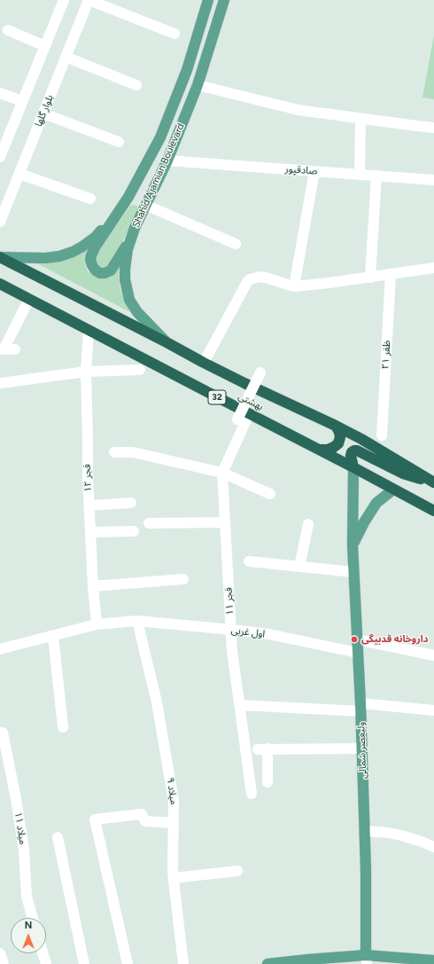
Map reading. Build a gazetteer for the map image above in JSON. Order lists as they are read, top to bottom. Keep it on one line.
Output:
{"streets":{"highway":["32","بهشتی"],"main road":["Shahid Ajamian Boulevard","ولیعصر شمالی"],"street":["بلوار گلها","صادقپور","ظفر ۲۱","فجر ۱۲","فجر ۱۱","اول غربی","میلاد ۹","میلاد ۱۱"]},"crossings":[["صادقپور","Shahid Ajamian Boulevard"],["Shahid Ajamian Boulevard","بهشتی"],["بهشتی","فجر ۱۲"],["بهشتی","فجر ۱۱"],["بهشتی","ولیعصر شمالی"],["فجر ۱۲","اول غربی"],["فجر ۱۱","اول غربی"],["اول غربی","ولیعصر شمالی"],["اول غربی","میلاد ۹"]],"places":["داروخانه قدبیگی"],"north":"top"}
